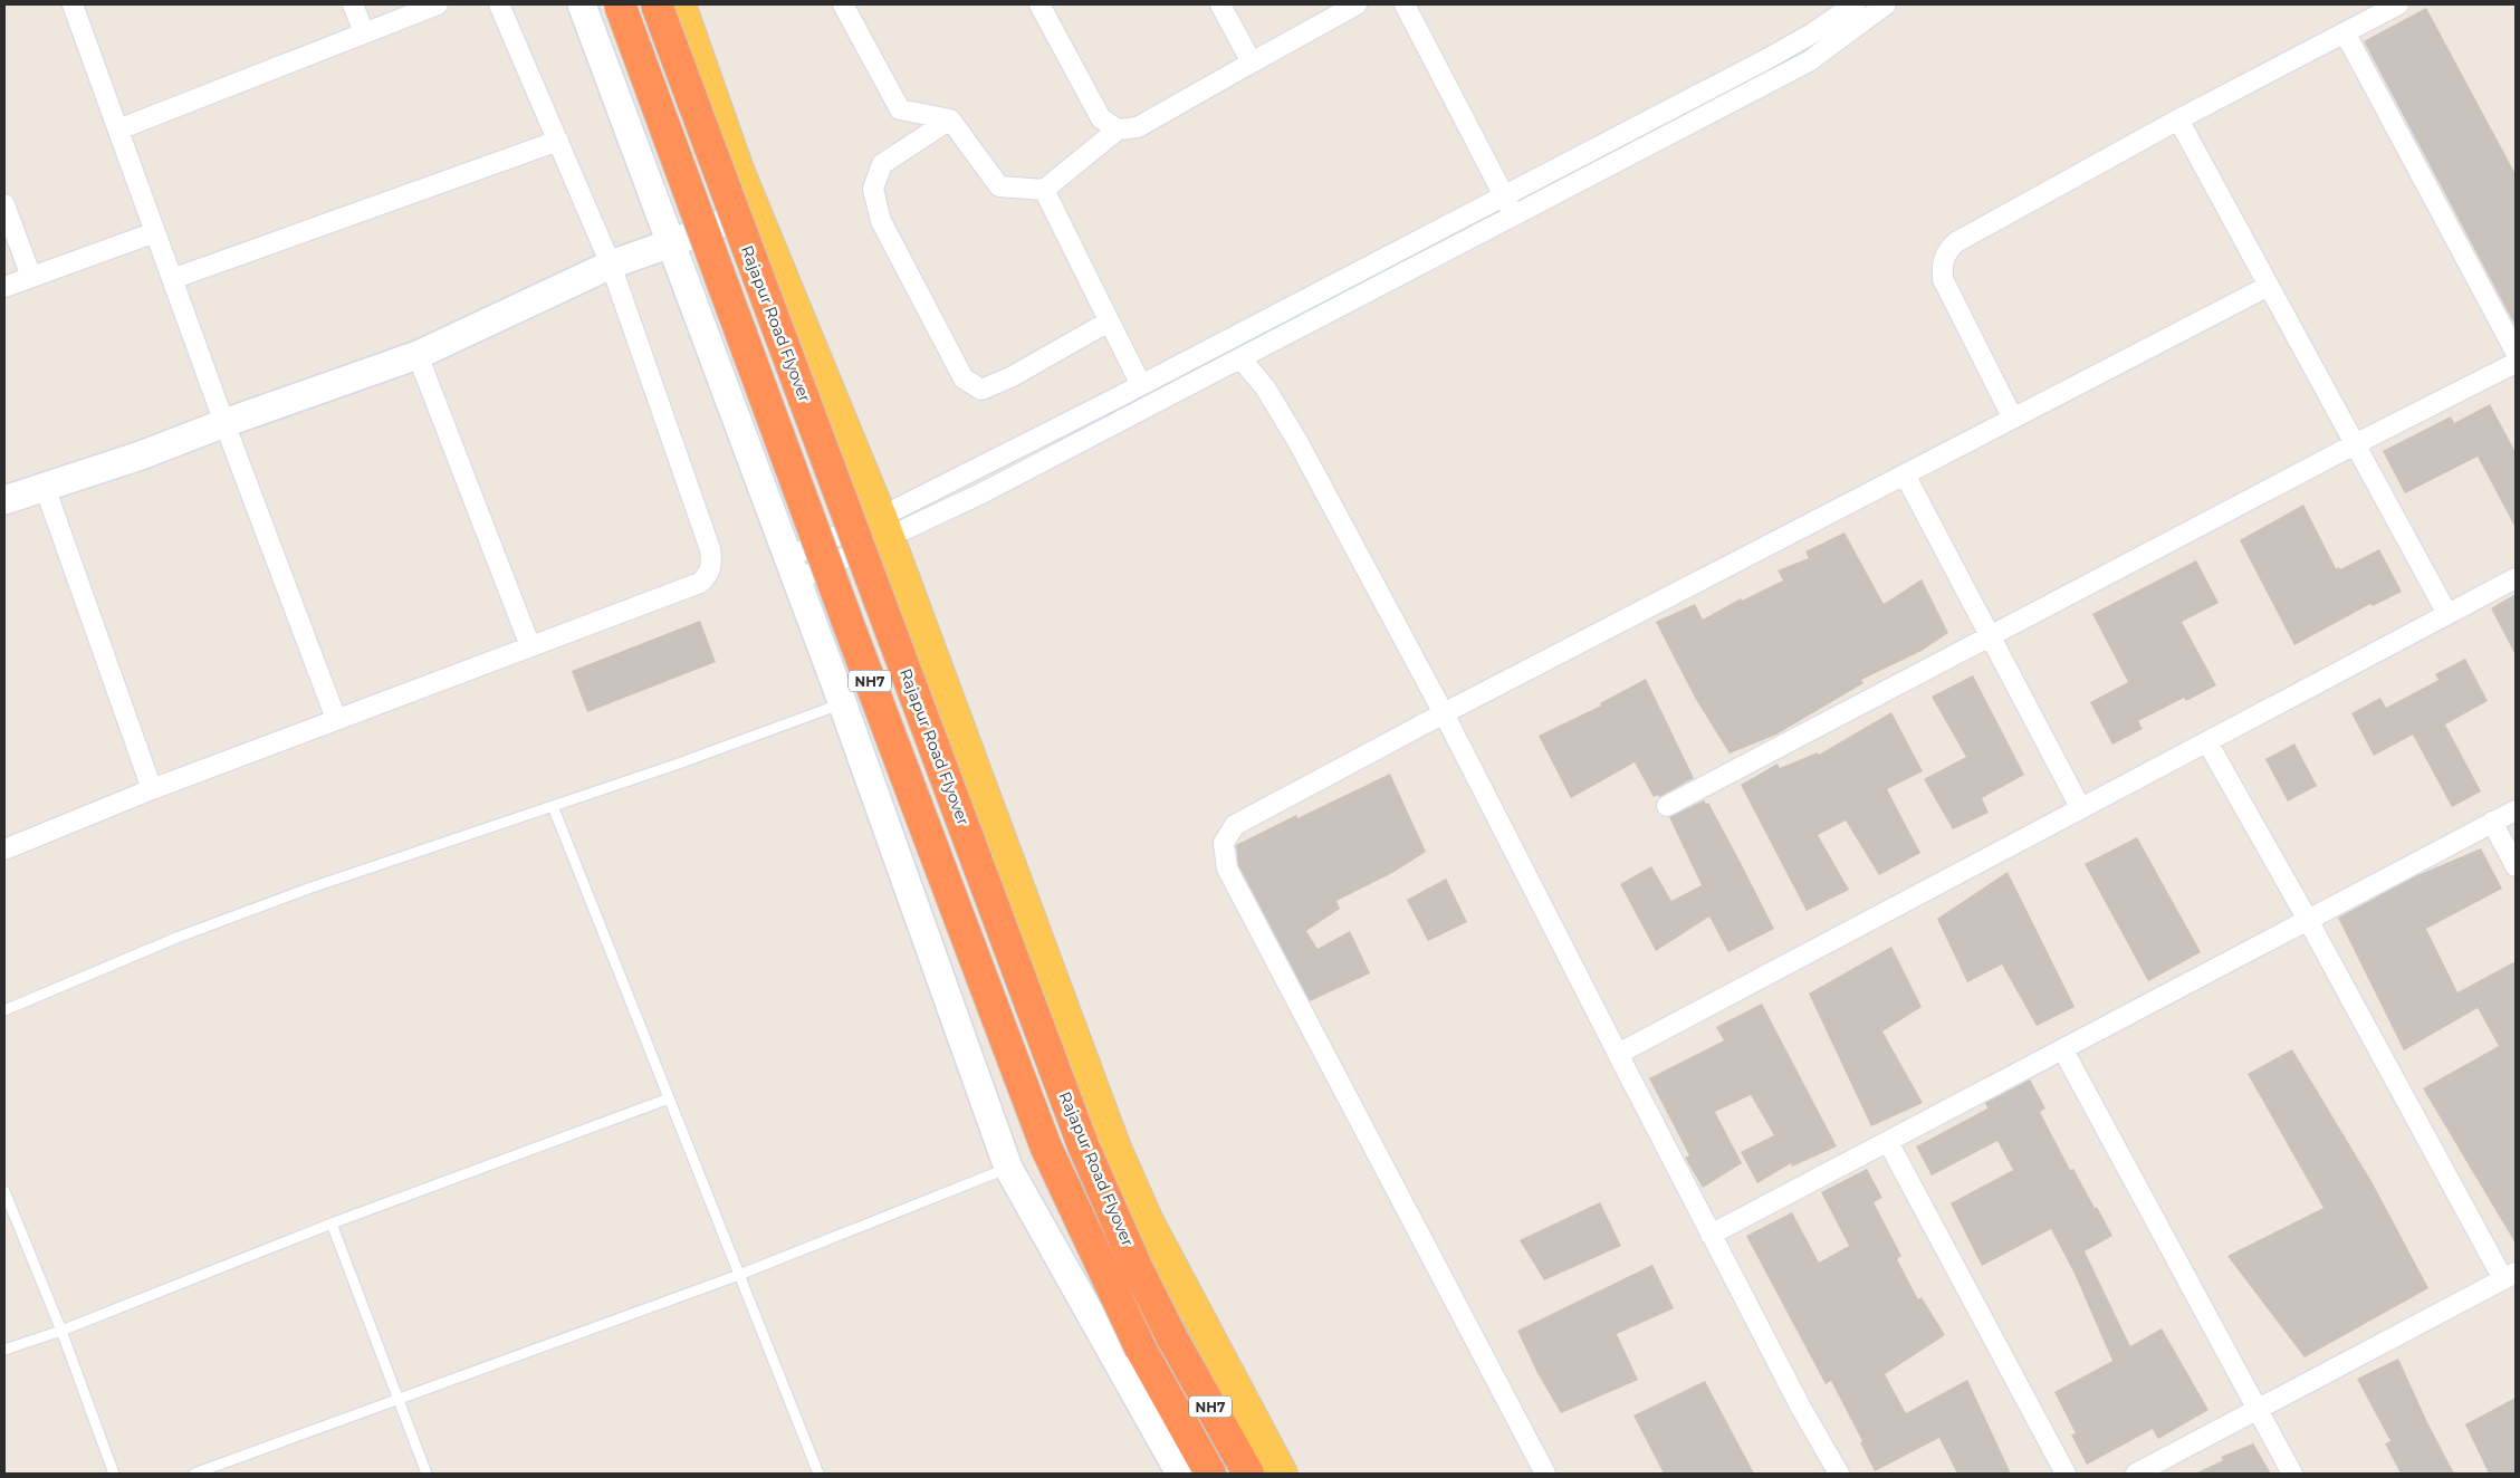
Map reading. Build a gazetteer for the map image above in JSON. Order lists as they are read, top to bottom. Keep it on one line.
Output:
{"streets":{"highway":["Rajapur Road Flyover","NH7"]}}
